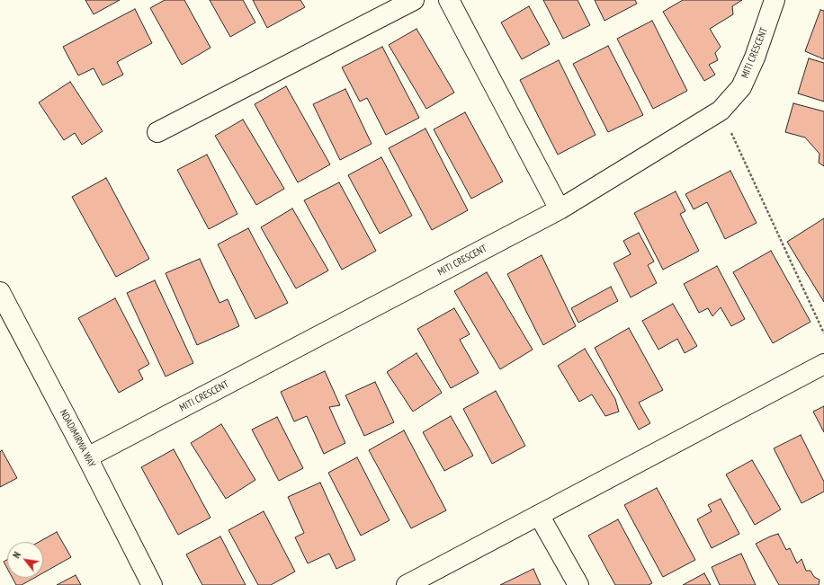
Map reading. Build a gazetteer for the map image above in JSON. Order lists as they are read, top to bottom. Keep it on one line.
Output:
{"streets":{"street":["MITI CRESCENT","NDADIMIRWA WAY"]},"crossings":[["MITI CRESCENT","NDADIMIRWA WAY"]],"north":"top left"}
